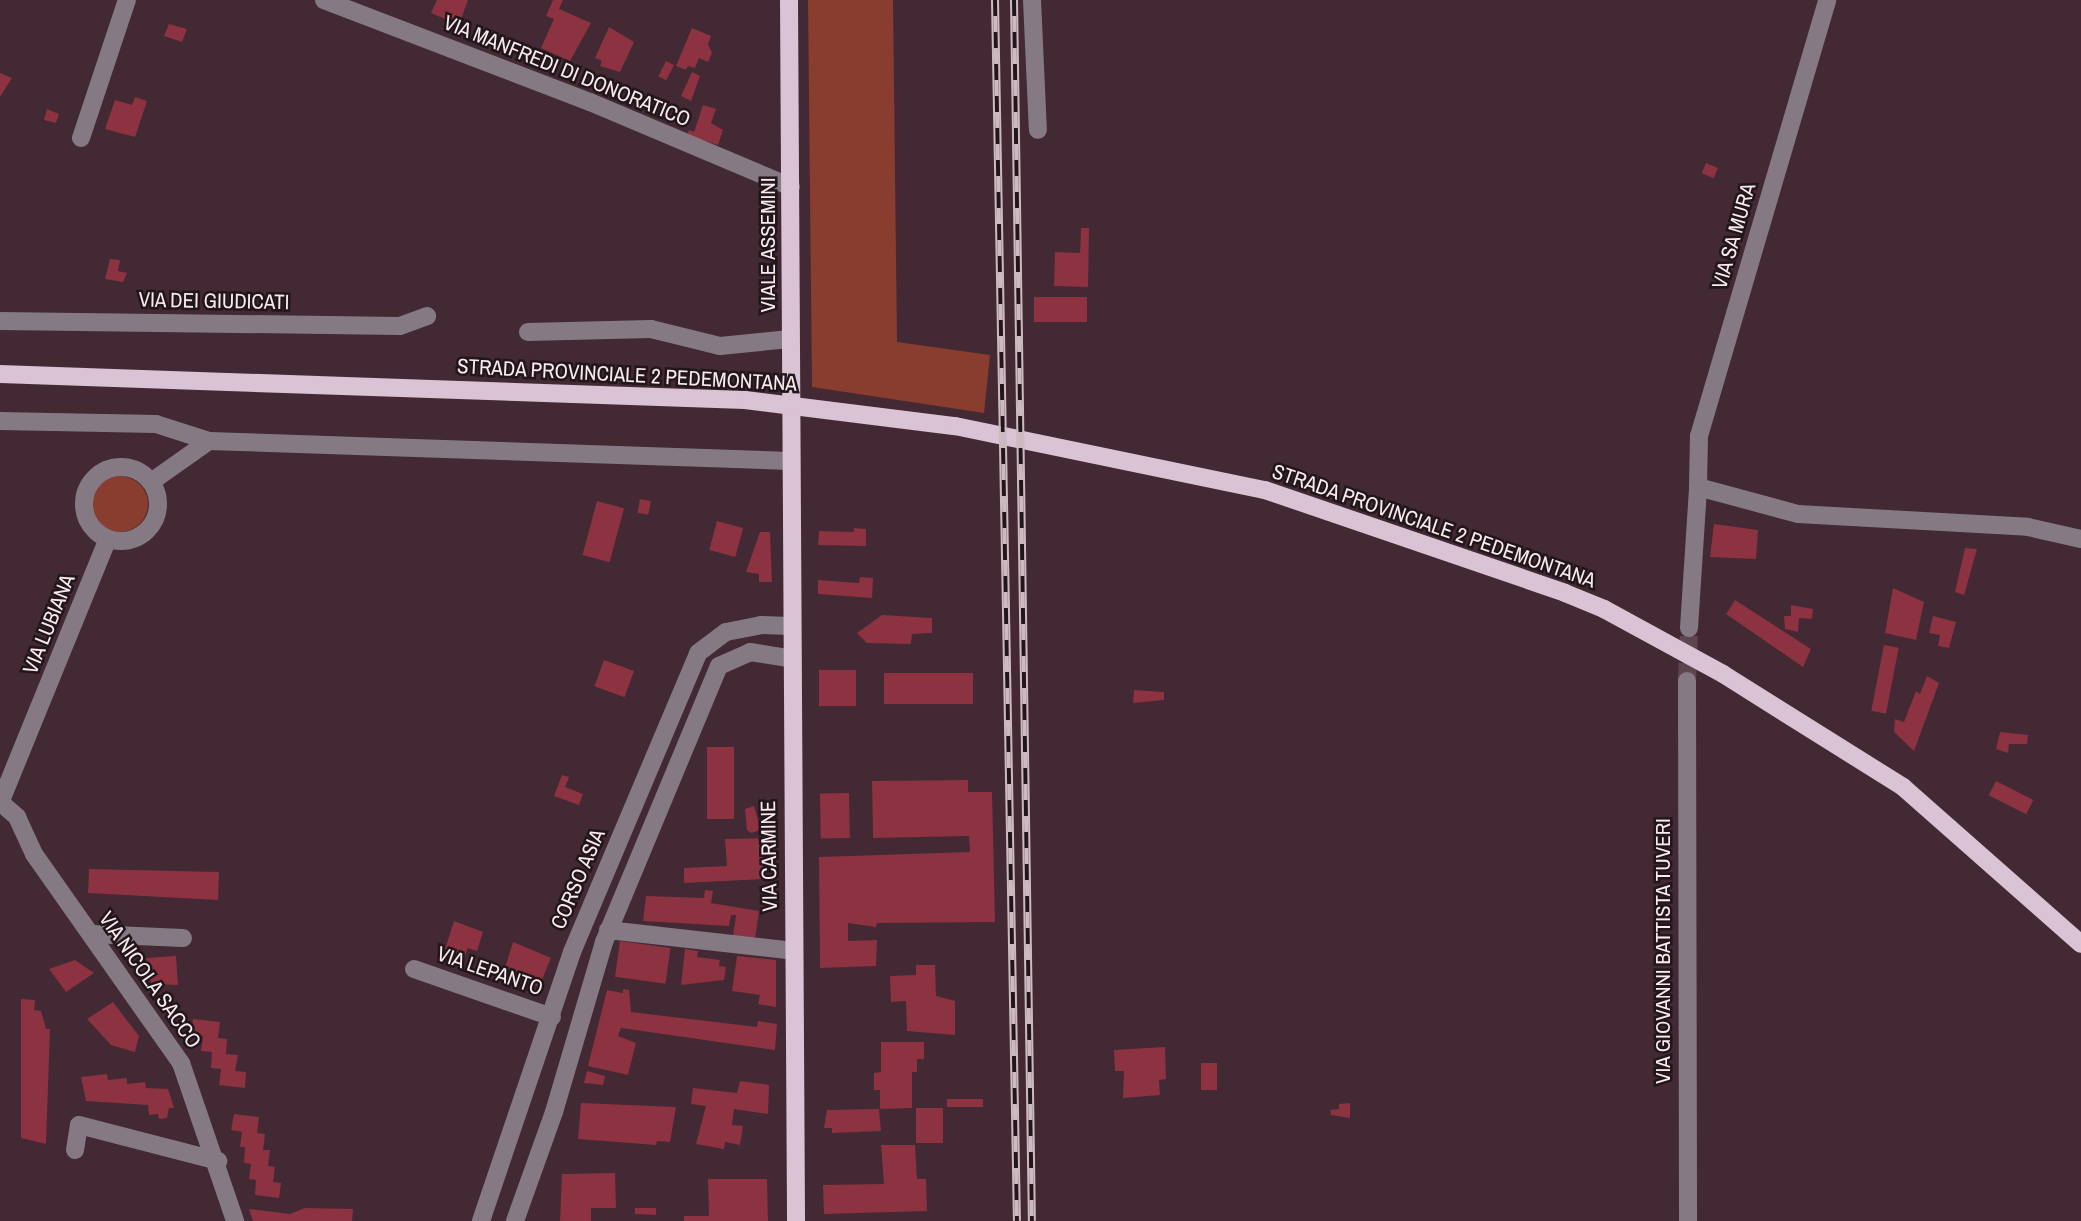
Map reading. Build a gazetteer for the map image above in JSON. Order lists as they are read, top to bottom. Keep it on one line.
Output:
{"streets":{"main road":["VIALE ASSEMINI","STRADA PROVINCIALE 2 PEDEMONTANA","VIA CARMINE"],"street":["VIA MANFREDI DI DONORATICO","VIA SA MURA","VIA DEI GIUDICATI","VIA LUBIANA","CORSO ASIA","VIA GIOVANNI BATTISTA TUVERI","VIA LEPANTO","VIA NICOLA SACCO"]},"crossings":[["VIA MANFREDI DI DONORATICO","VIALE ASSEMINI"],["VIALE ASSEMINI","VIA CARMINE"],["VIA LUBIANA","VIA NICOLA SACCO"],["VIA CARMINE","CORSO ASIA"],["CORSO ASIA","VIA LEPANTO"]]}
